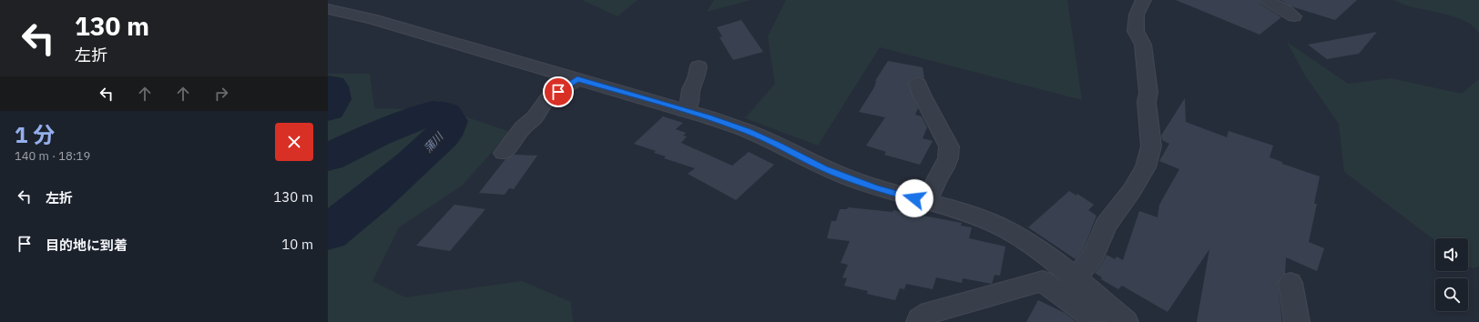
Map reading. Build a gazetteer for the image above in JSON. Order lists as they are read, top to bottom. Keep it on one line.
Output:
{"water":["蒲川"],"page":{"turn":["130 m","左折"],"heading":["1 分","140 m · 18:19"],"list":[{"name":"左折","value":"130 m"},{"name":"目的地に到着","value":"10 m"}]}}
